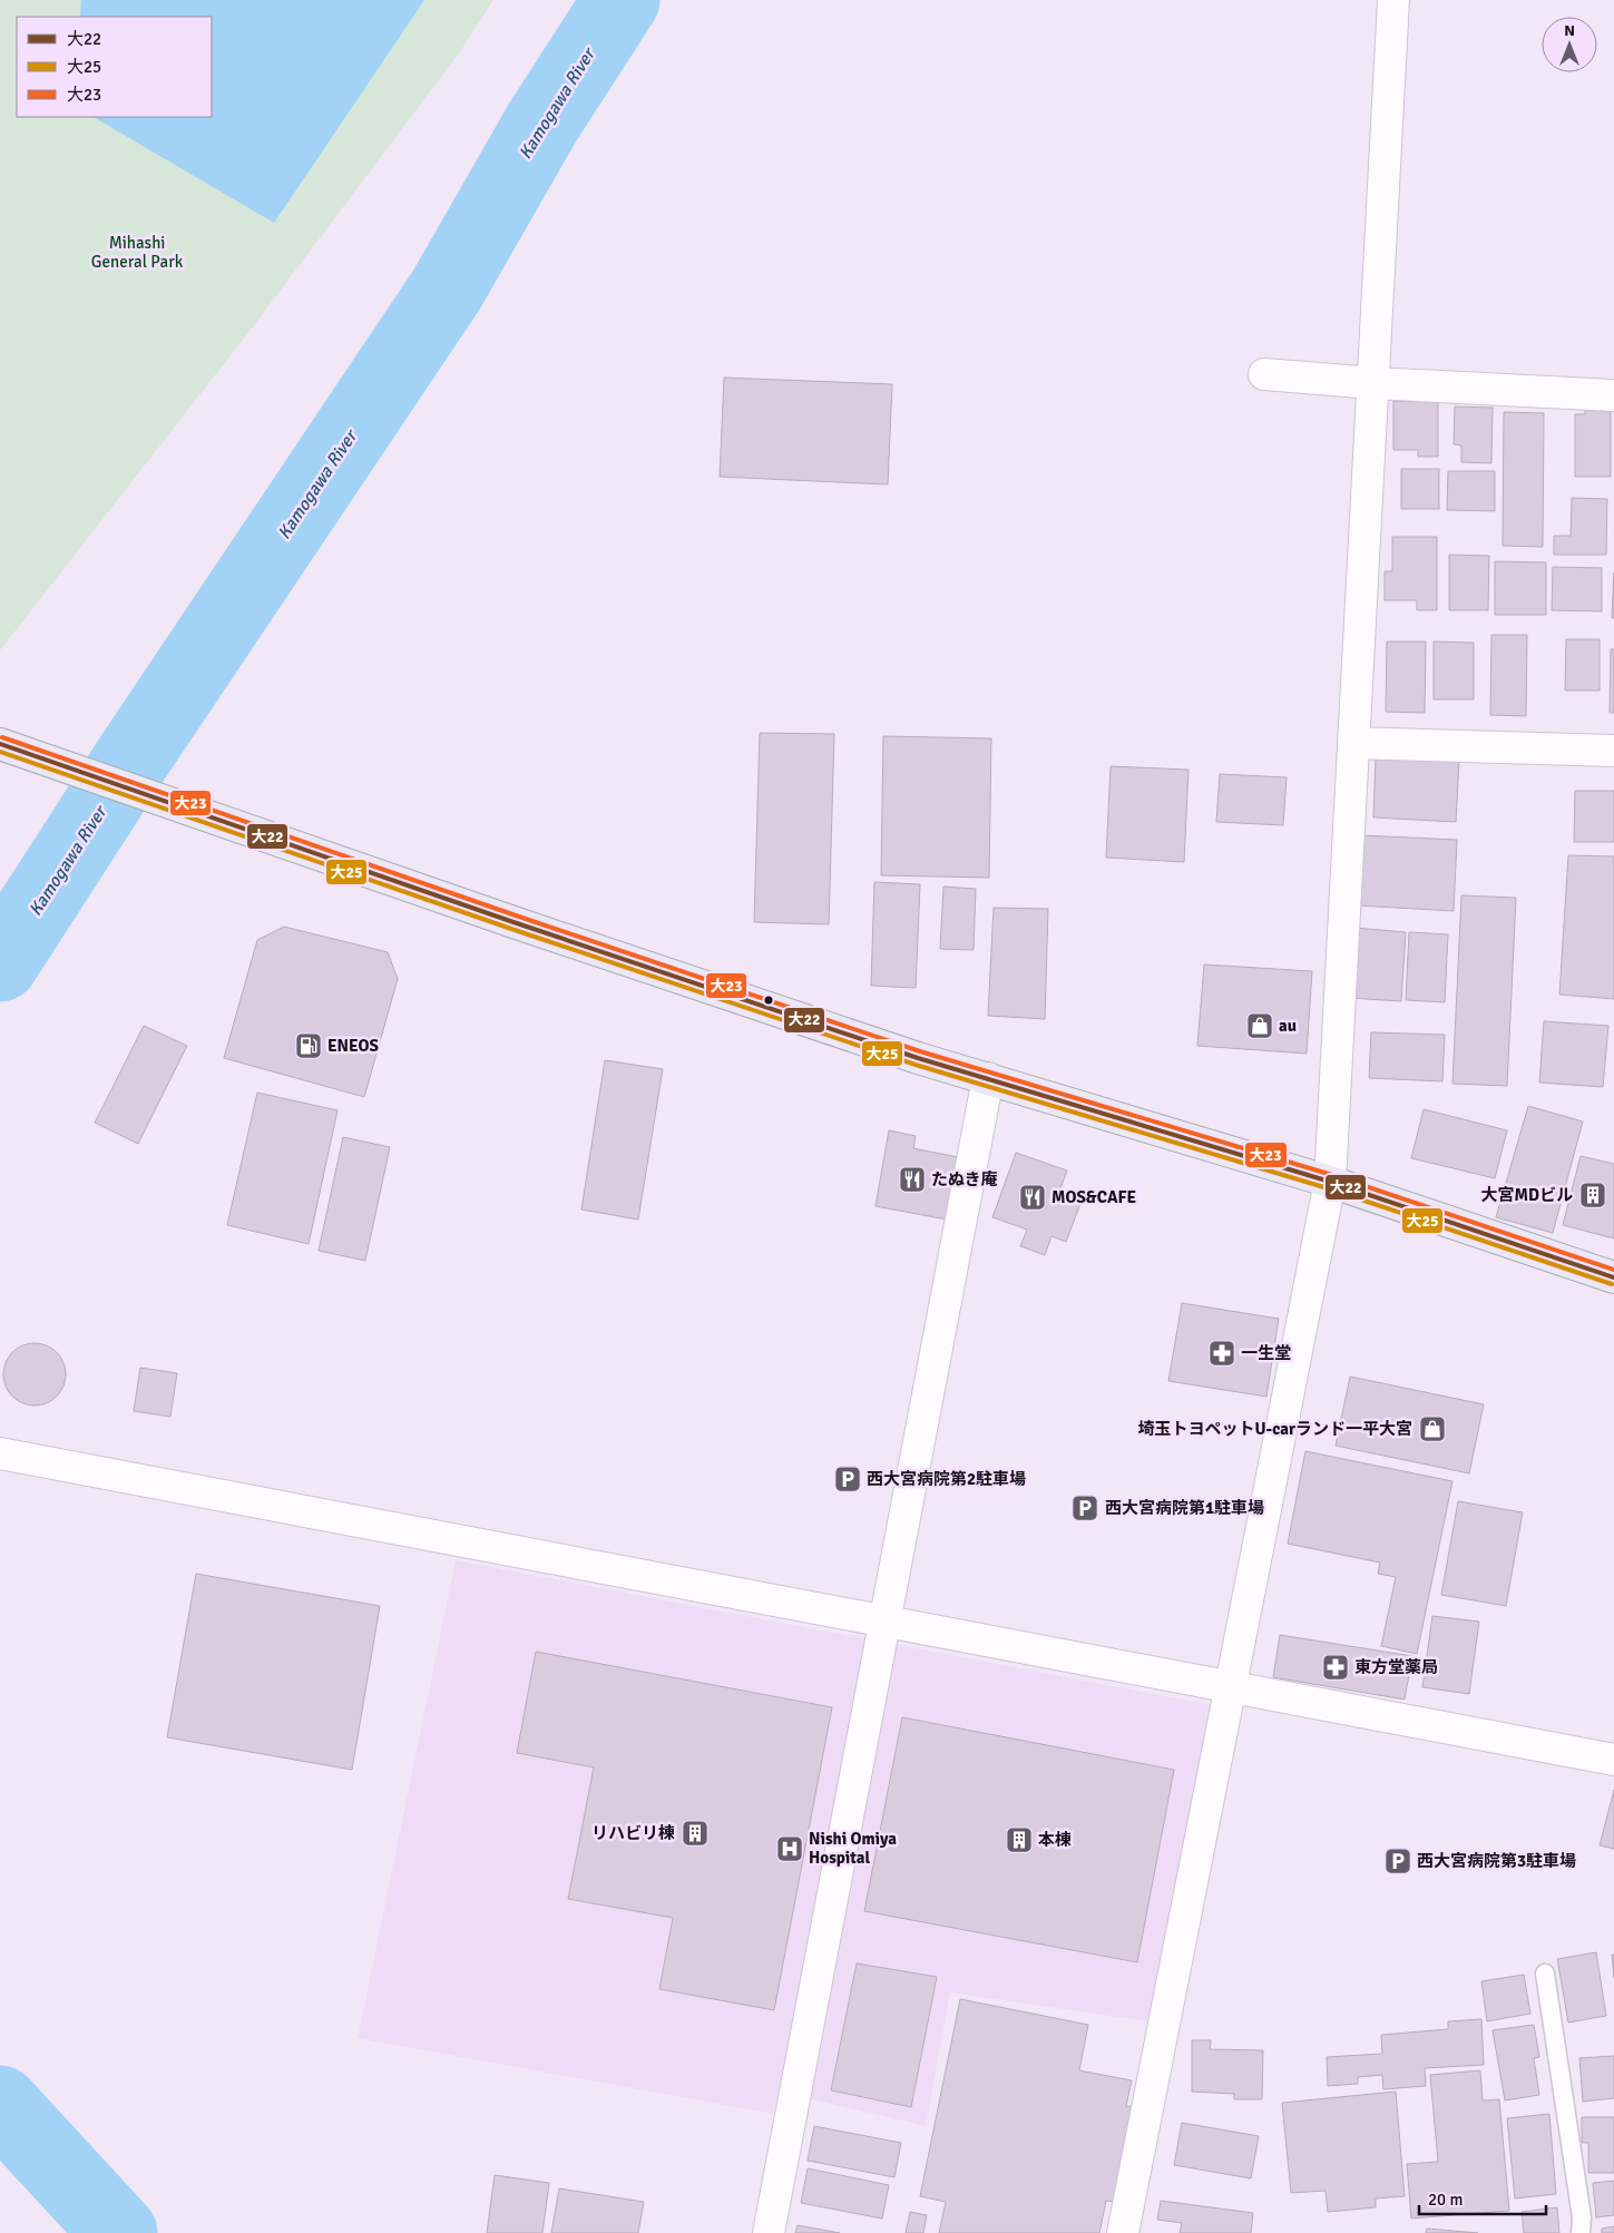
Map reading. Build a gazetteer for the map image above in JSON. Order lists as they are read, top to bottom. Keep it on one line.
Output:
{"water":["Kamogawa River"],"parks":["Mihashi General Park"],"places":{"shop":["au","埼玉トヨペットU-carランド一平大宮"],"fuel station":["ENEOS"],"restaurant":["たぬき庵","MOS&CAFE"],"building":["大宮MDビル","リハビリ棟","本棟"],"pharmacy":["一生堂","東方堂薬局"],"parking":["西大宮病院第2駐車場","西大宮病院第1駐車場","西大宮病院第3駐車場"],"hospital":["Nishi Omiya Hospital"]},"lines":["transit line 大23","transit line 大22","transit line 大25"],"legend":["大22","大25","大23"],"scale_bar":"20 m","north":"top"}
